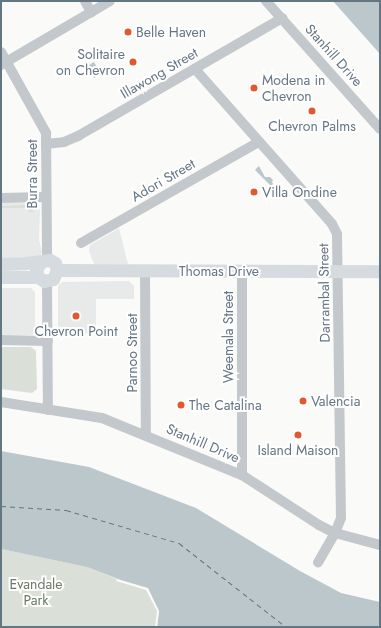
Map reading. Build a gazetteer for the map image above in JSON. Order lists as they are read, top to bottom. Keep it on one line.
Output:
{"streets":{"main road":["Thomas Drive"],"street":["Stanhill Drive","Illawong Street","Burra Street","Adori Street","Darrambal Street","Weemala Street","Parnoo Street"]},"crossings":[["Stanhill Drive","Illawong Street"],["Stanhill Drive","Darrambal Street"],["Stanhill Drive","Weemala Street"],["Stanhill Drive","Parnoo Street"],["Illawong Street","Burra Street"],["Illawong Street","Darrambal Street"],["Burra Street","Thomas Drive"],["Adori Street","Darrambal Street"],["Thomas Drive","Darrambal Street"],["Thomas Drive","Weemala Street"],["Thomas Drive","Parnoo Street"]],"parks":["Evandale Park"],"places":["Belle Haven","Solitaire on Chevron","Modena in Chevron","Chevron Palms","Villa Ondine","Chevron Point","Valencia","The Catalina","Island Maison"]}
